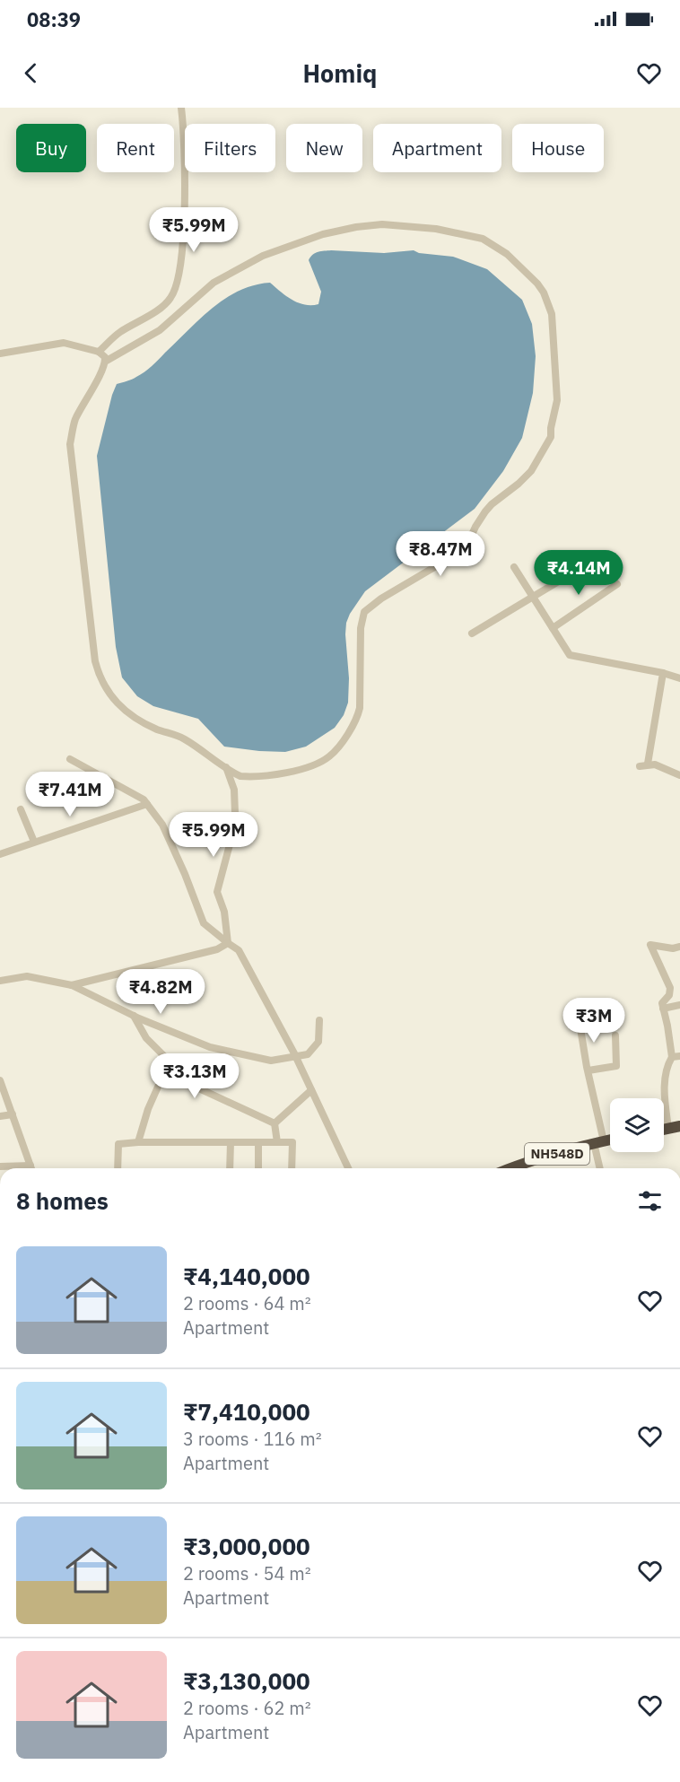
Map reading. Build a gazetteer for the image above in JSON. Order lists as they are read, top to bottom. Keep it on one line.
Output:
{"streets":{"highway":["NH548D"]},"page":{"status":"08:39","header":"Homiq","chip":["Buy","Rent","Filters","New","Apartment","House"],"price":["₹5.99M","₹8.47M","₹4.14M","₹7.41M","₹5.99M","₹4.82M","₹3M","₹3.13M"],"heading":"8 homes","list":[{"name":"₹4,140,000","note":"2 rooms · 64 m² · Apartment"},{"name":"₹7,410,000","note":"3 rooms · 116 m² · Apartment"},{"name":"₹3,000,000","note":"2 rooms · 54 m² · Apartment"},{"name":"₹3,130,000","note":"2 rooms · 62 m² · Apartment"}]}}
